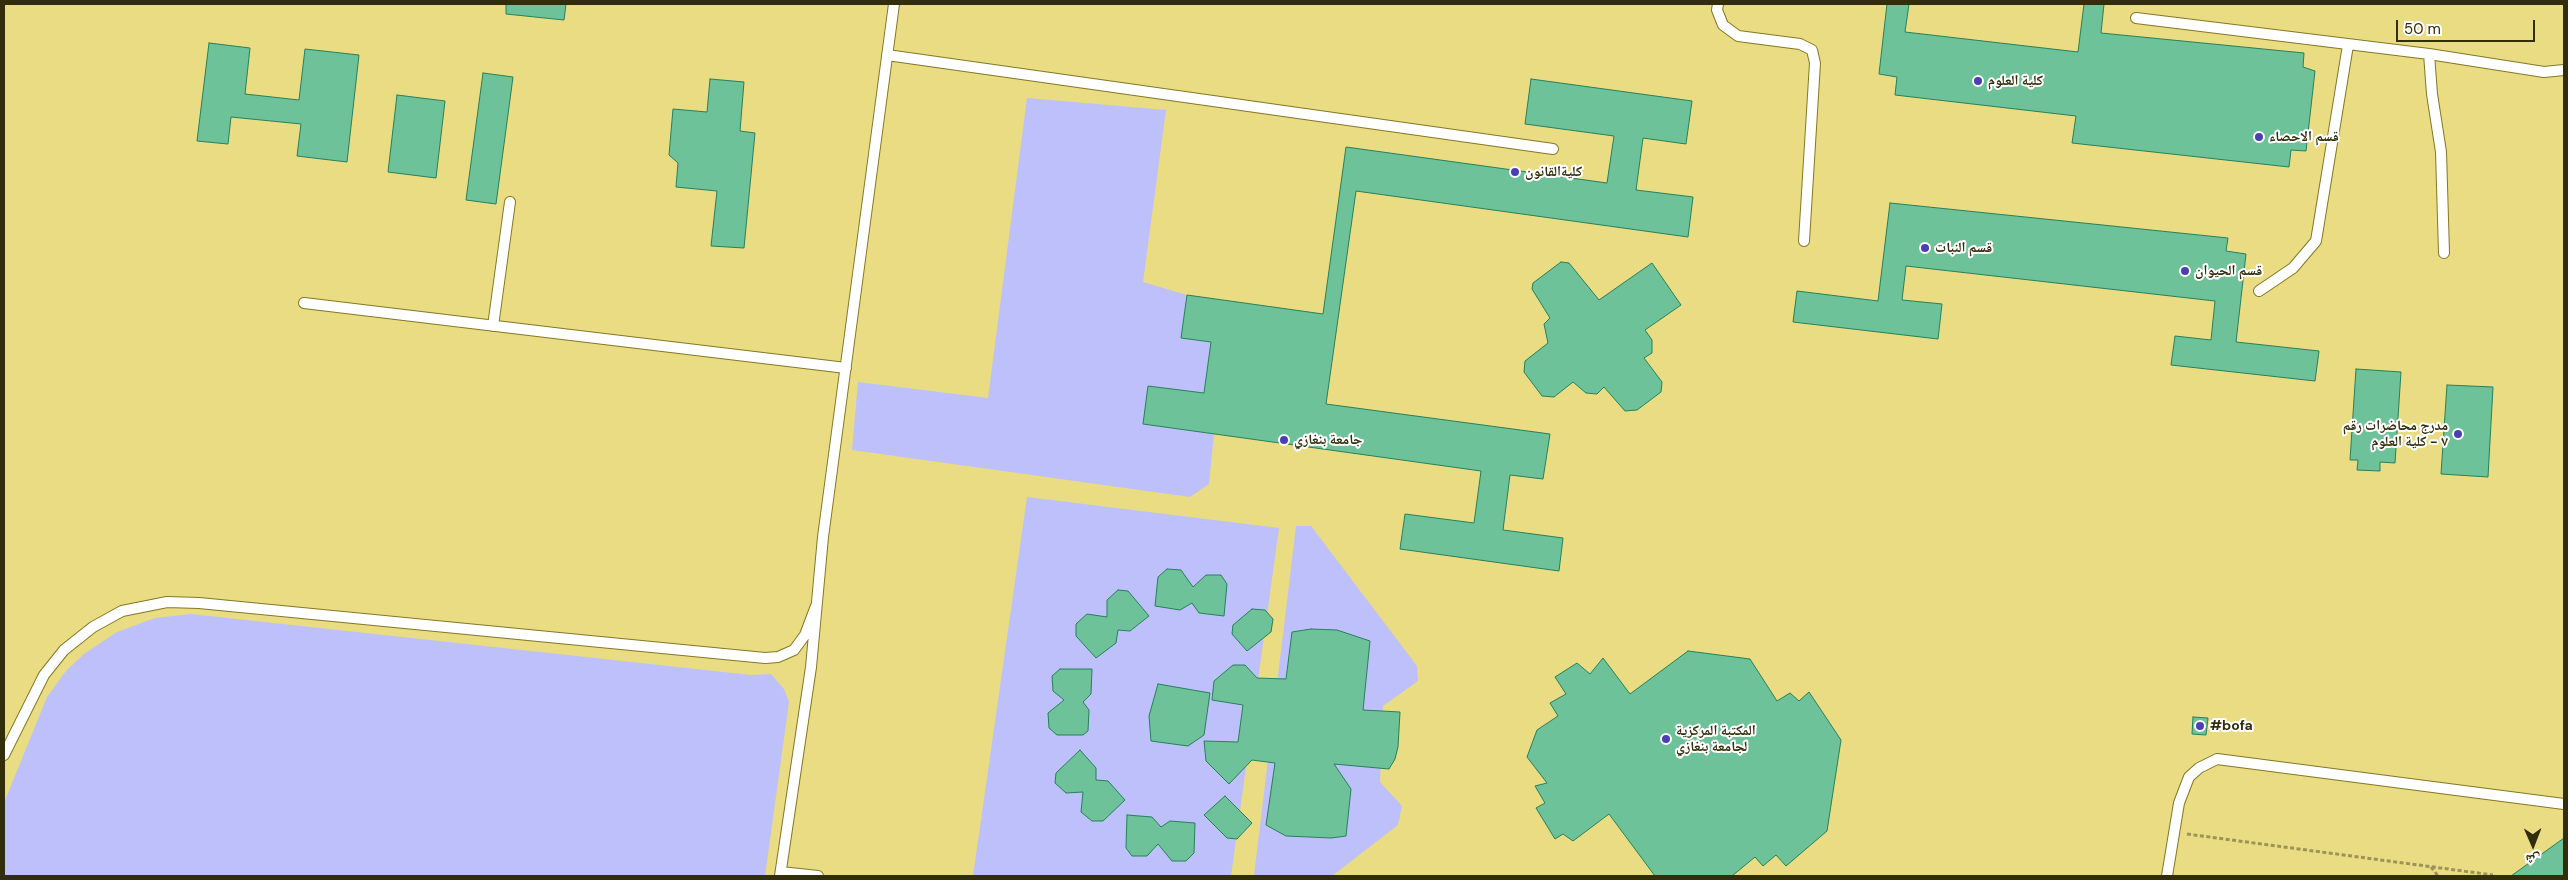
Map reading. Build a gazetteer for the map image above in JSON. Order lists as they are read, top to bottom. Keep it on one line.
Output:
{"places":["كلية العلوم","قسم الاحصاء","كليةالقانون","قسم النبات","قسم الحيوان","مدرج محاضرات رقم ٧ - كلية العلوم","جامعة بنغازي","#bofa","المكتبة المركزية لجامعة بنغازي"],"scale_bar":"50 m","north":"bottom"}
